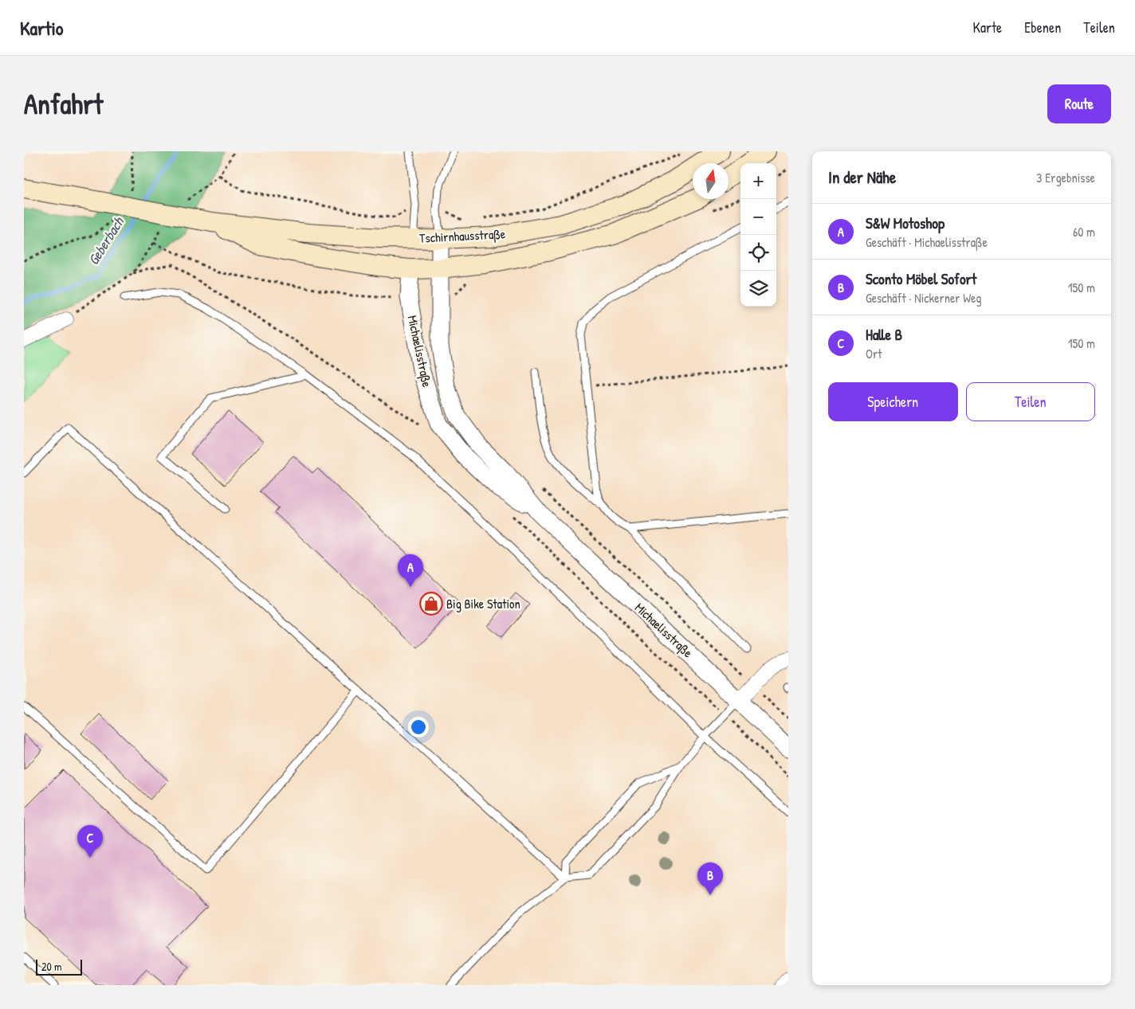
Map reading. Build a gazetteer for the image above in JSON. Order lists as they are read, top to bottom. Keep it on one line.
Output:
{"streets":{"main road":["Tschirnhausstraße","Michaelisstraße"]},"crossings":[["Tschirnhausstraße","Michaelisstraße"]],"water":["Geberbach"],"places":{"shop":["Big Bike Station"]},"scale_bar":"20 m","north":"top","page":{"header":"Kartio","nav":["Karte","Ebenen","Teilen"],"buttons":["Route",["Speichern","Teilen"]],"title":"Anfahrt","heading":["In der Nähe","3 Ergebnisse"],"map_buttons":["+","−"],"list":[{"mark":"A","name":"S&W Motoshop","note":"Geschäft · Michaelisstraße","value":"60 m"},{"mark":"B","name":"Sconto Möbel Sofort","note":"Geschäft · Nickerner Weg","value":"150 m"},{"mark":"C","name":"Halle B","note":"Ort","value":"150 m"}],"pins":["A","C","B"],"scale":"20 m"}}
